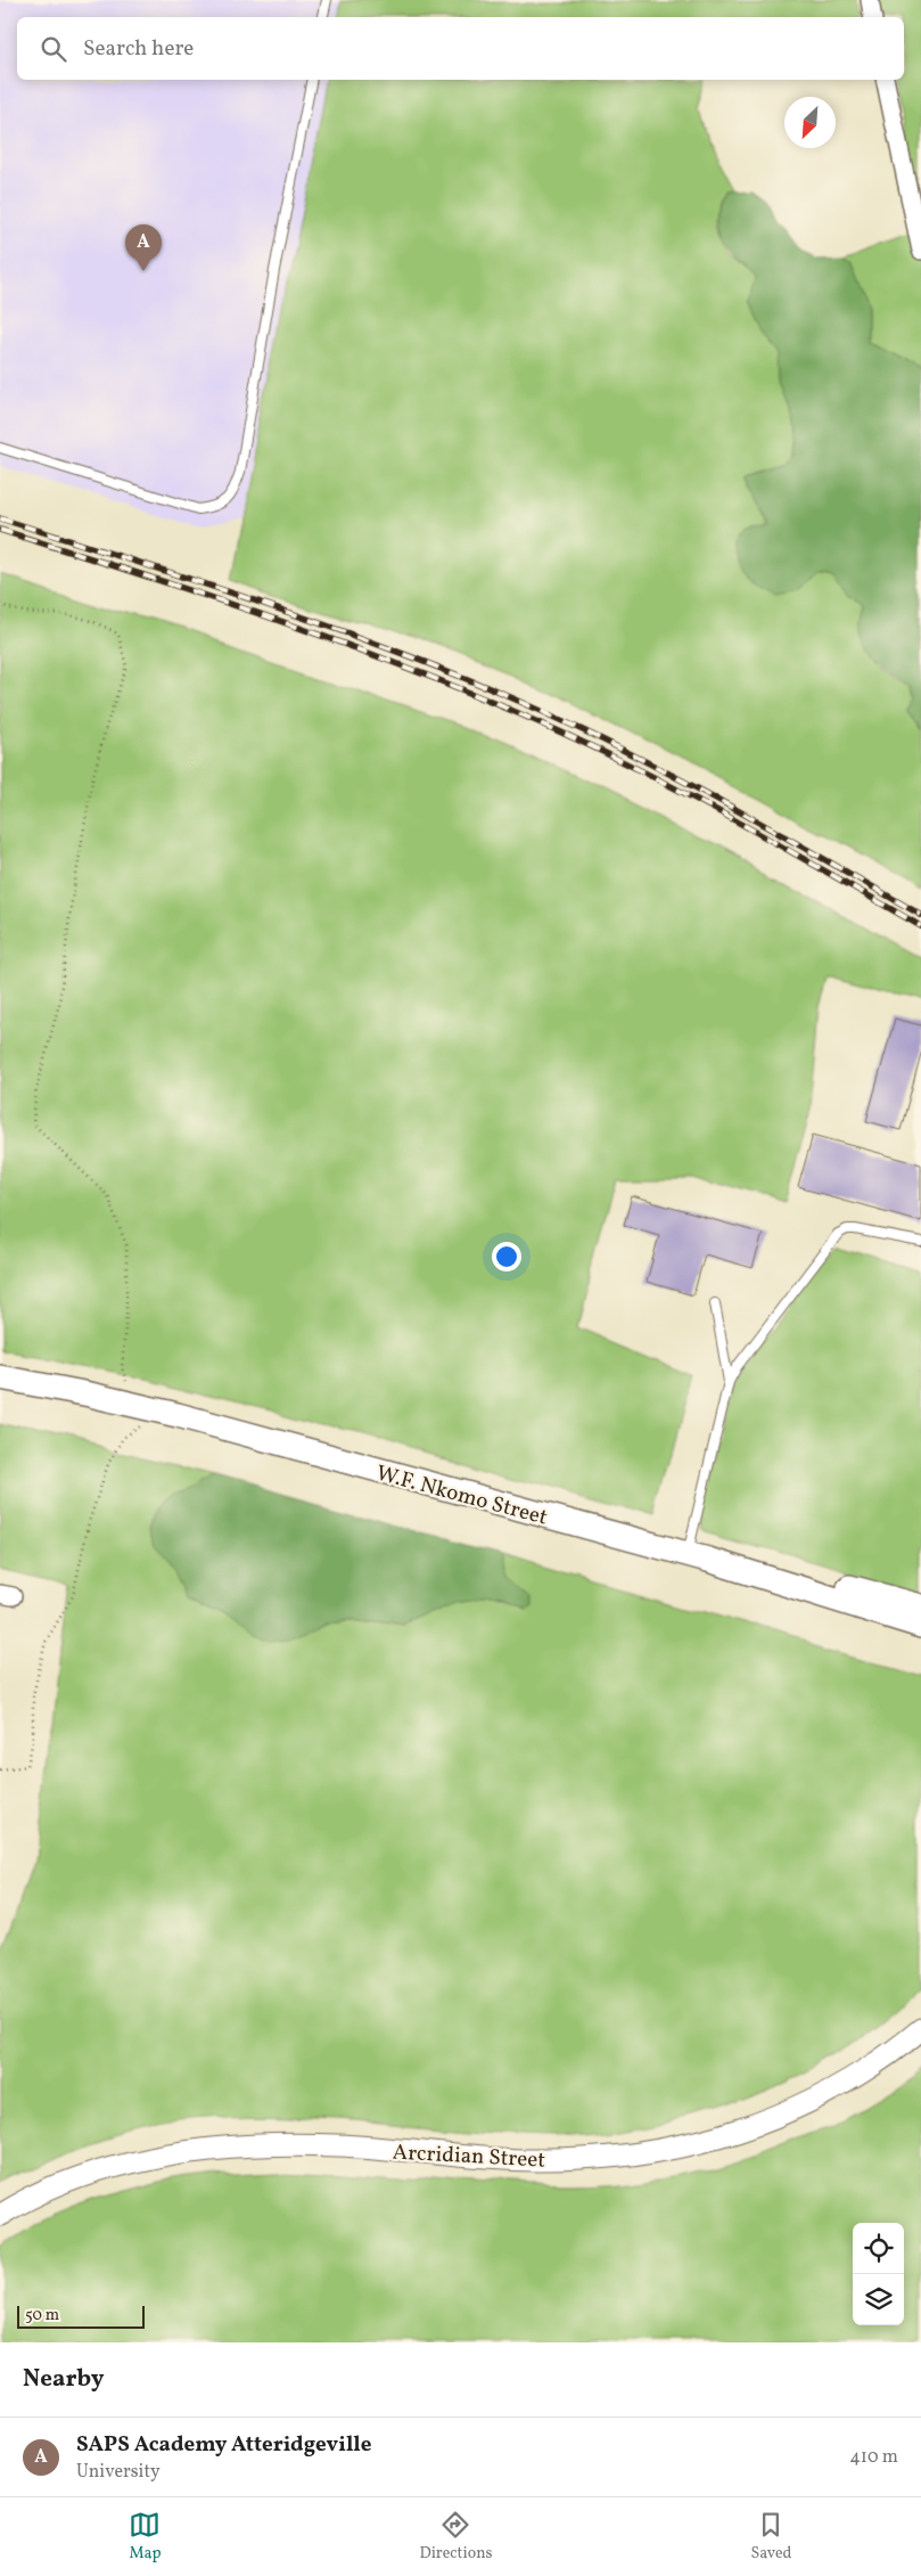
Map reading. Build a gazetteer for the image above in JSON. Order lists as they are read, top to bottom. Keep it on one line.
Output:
{"streets":{"main road":["W.F. Nkomo Street"],"street":["Arcridian Street"]},"scale_bar":"50 m","north":"bottom left","page":{"search":"Search here","pins":"A","scale":"50 m","heading":"Nearby","list":[{"mark":"A","name":"SAPS Academy Atteridgeville","note":"University","value":"410 m"}],"nav":["Map","Directions","Saved"]}}
